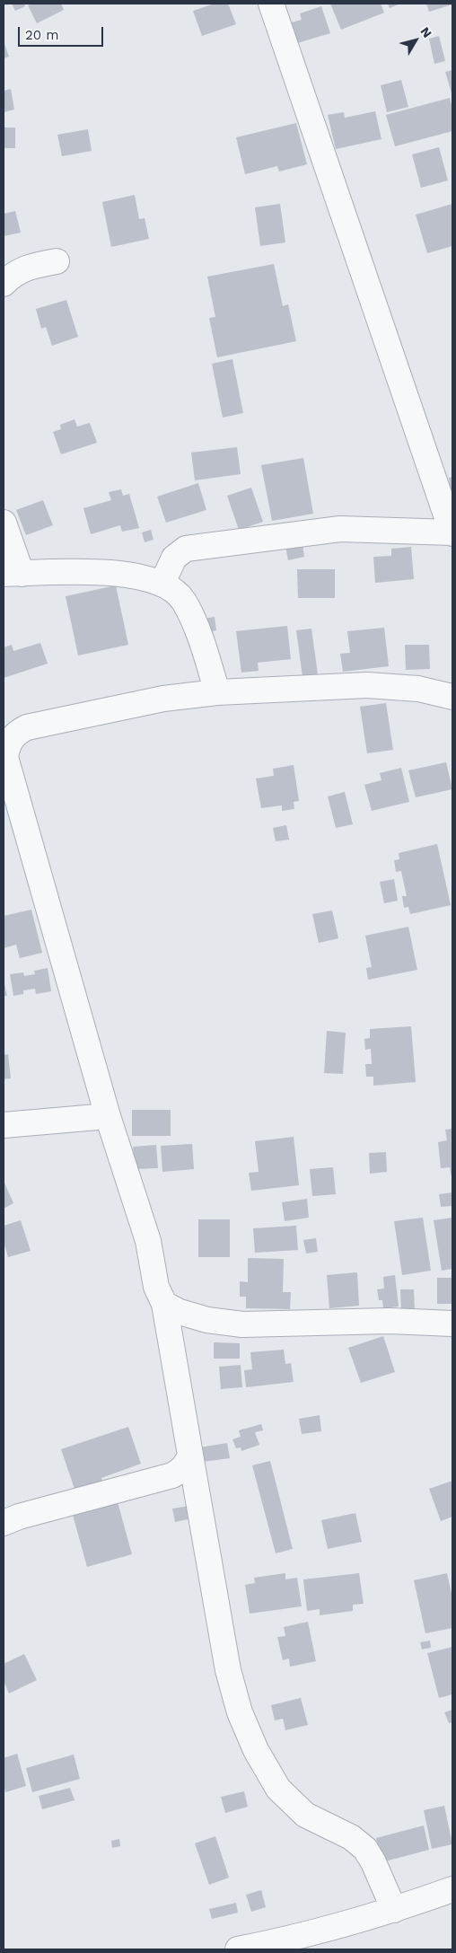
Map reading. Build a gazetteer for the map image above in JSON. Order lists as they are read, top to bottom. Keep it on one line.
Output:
{"scale_bar":"20 m","north":"top right"}
